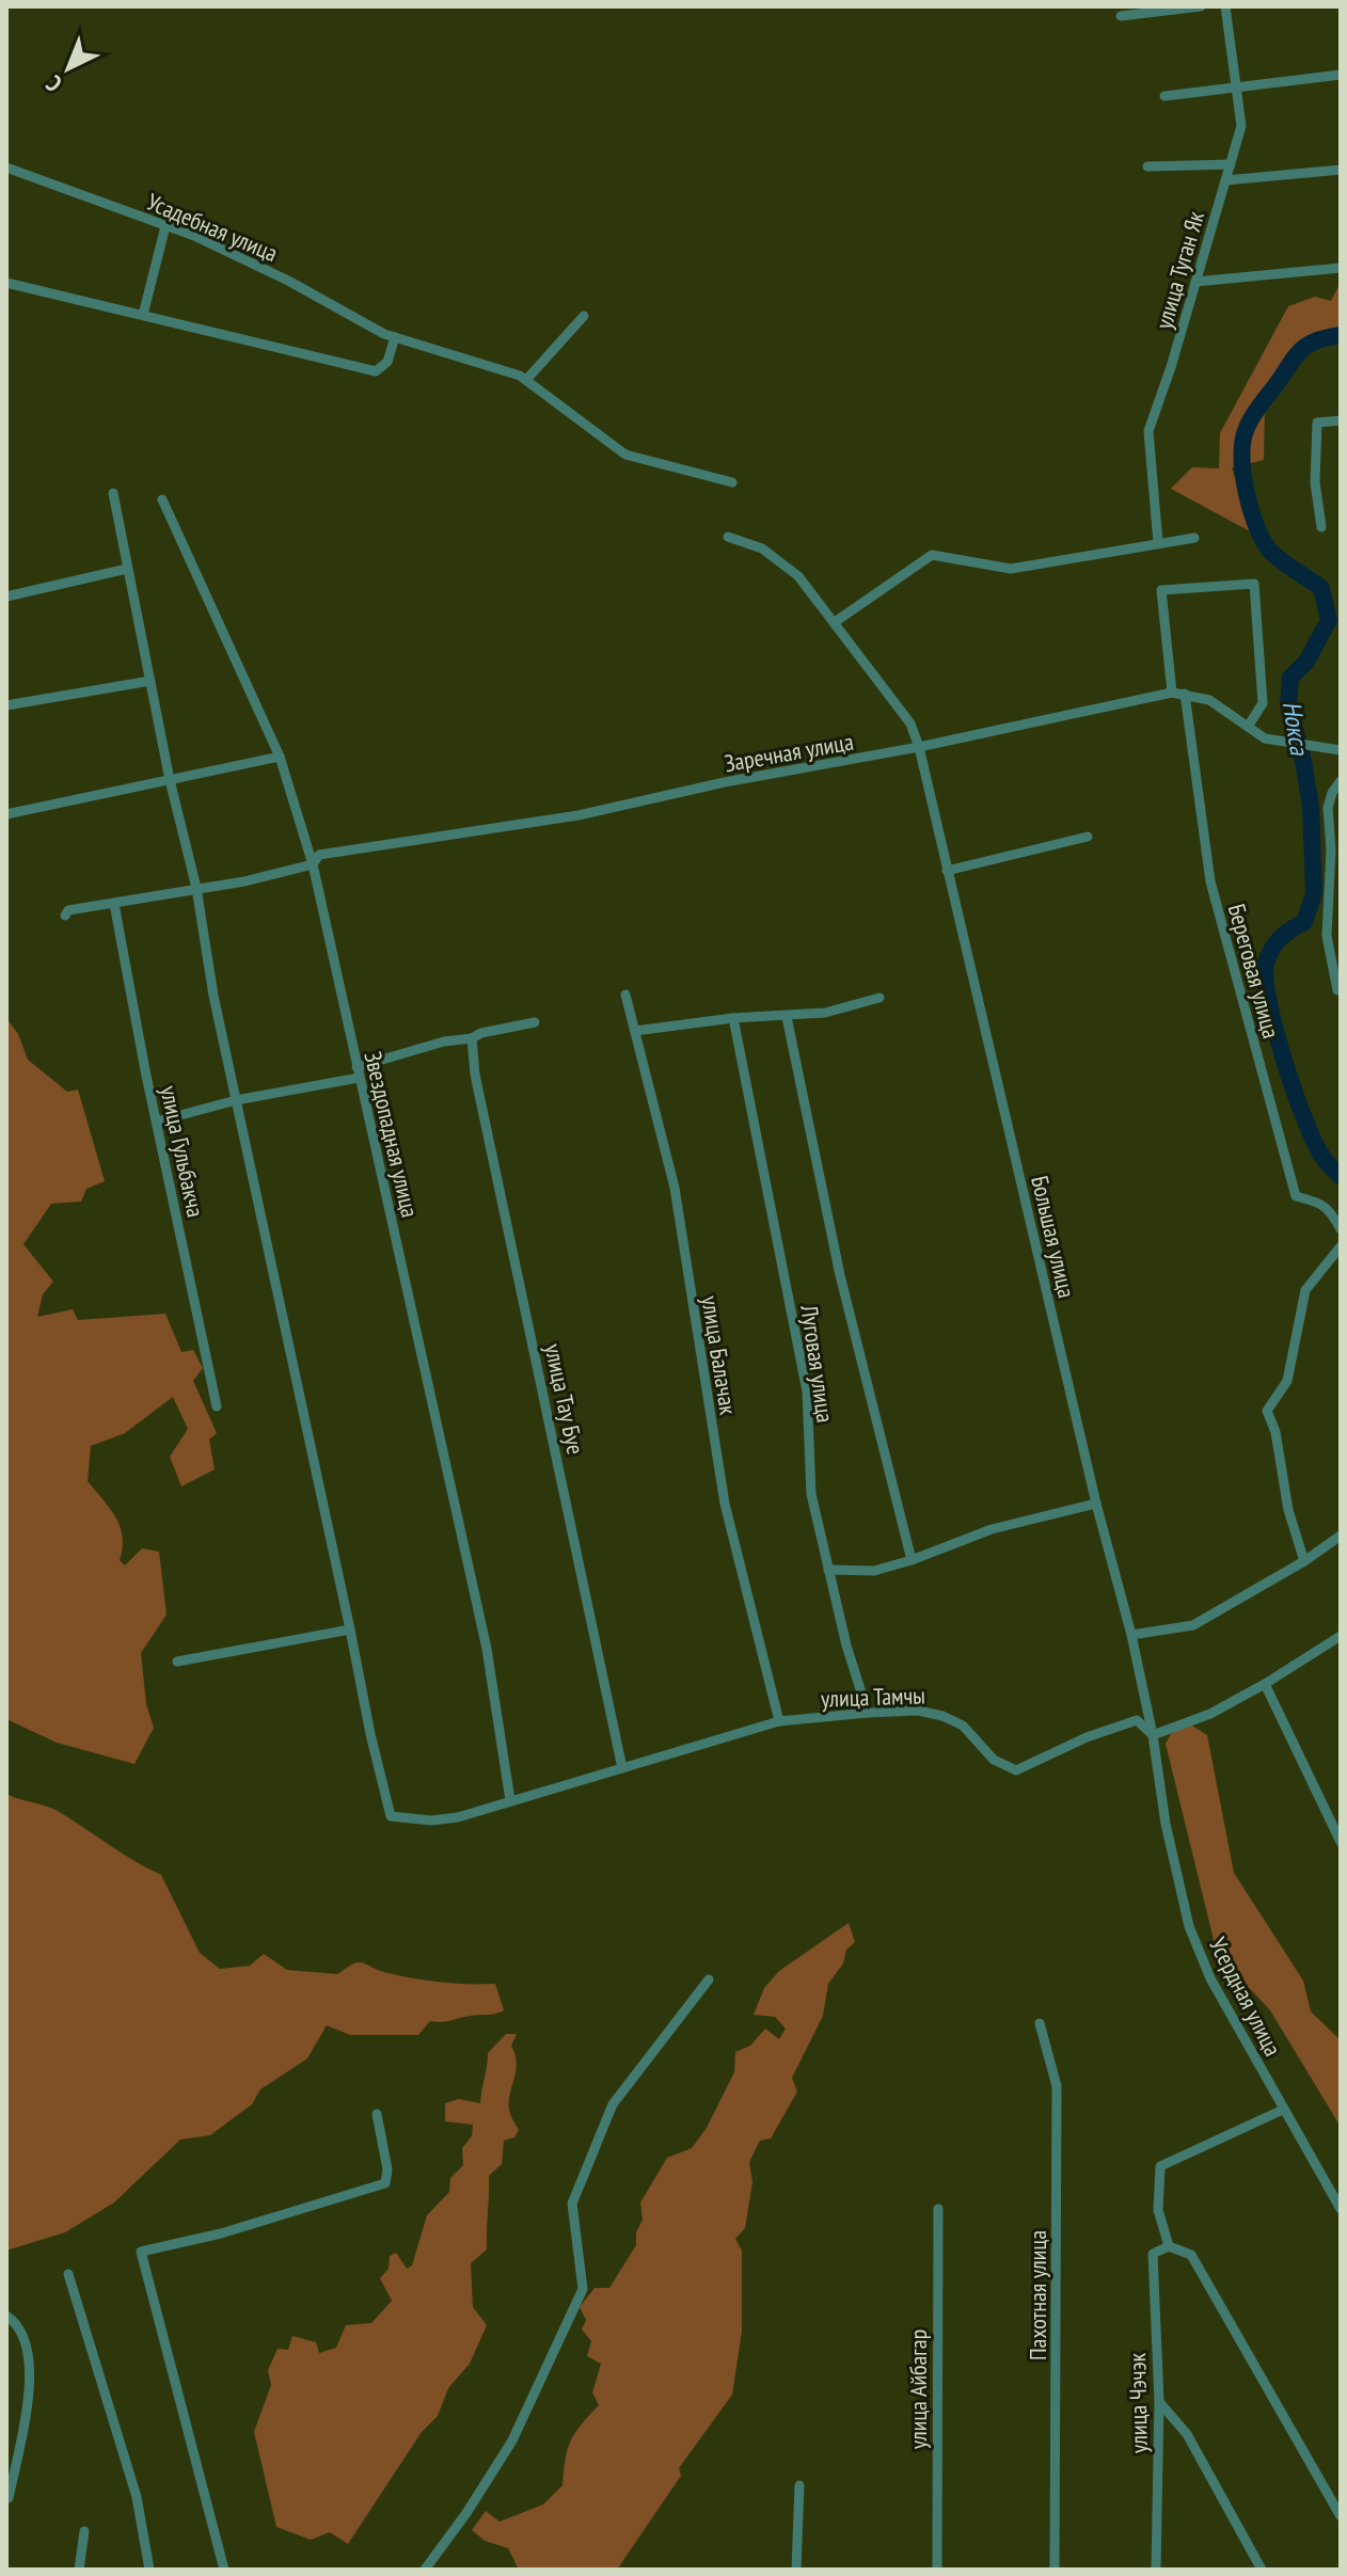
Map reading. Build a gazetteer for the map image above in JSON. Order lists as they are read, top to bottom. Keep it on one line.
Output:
{"streets":{"street":["Усадебная улица","улица Туган Як","Заречная улица","Береговая улица","Звездопадная улица","улица Гульбакча","Большая улица","улица Балачак","Луговая улица","улица Тау Буе","улица Тамчы","Усердная улица","Пахотная улица","улица Айбагар","улица Чэчэк"]},"crossings":[["Заречная улица","Береговая улица"],["Заречная улица","Звездопадная улица"],["Заречная улица","улица Гульбакча"],["Заречная улица","Большая улица"],["Звездопадная улица","улица Тамчы"],["Большая улица","улица Тамчы"],["Большая улица","Усердная улица"],["улица Балачак","улица Тамчы"],["Луговая улица","улица Тамчы"],["улица Тау Буе","улица Тамчы"],["улица Тамчы","Усердная улица"]],"water":["Нокса"],"north":"bottom left"}
